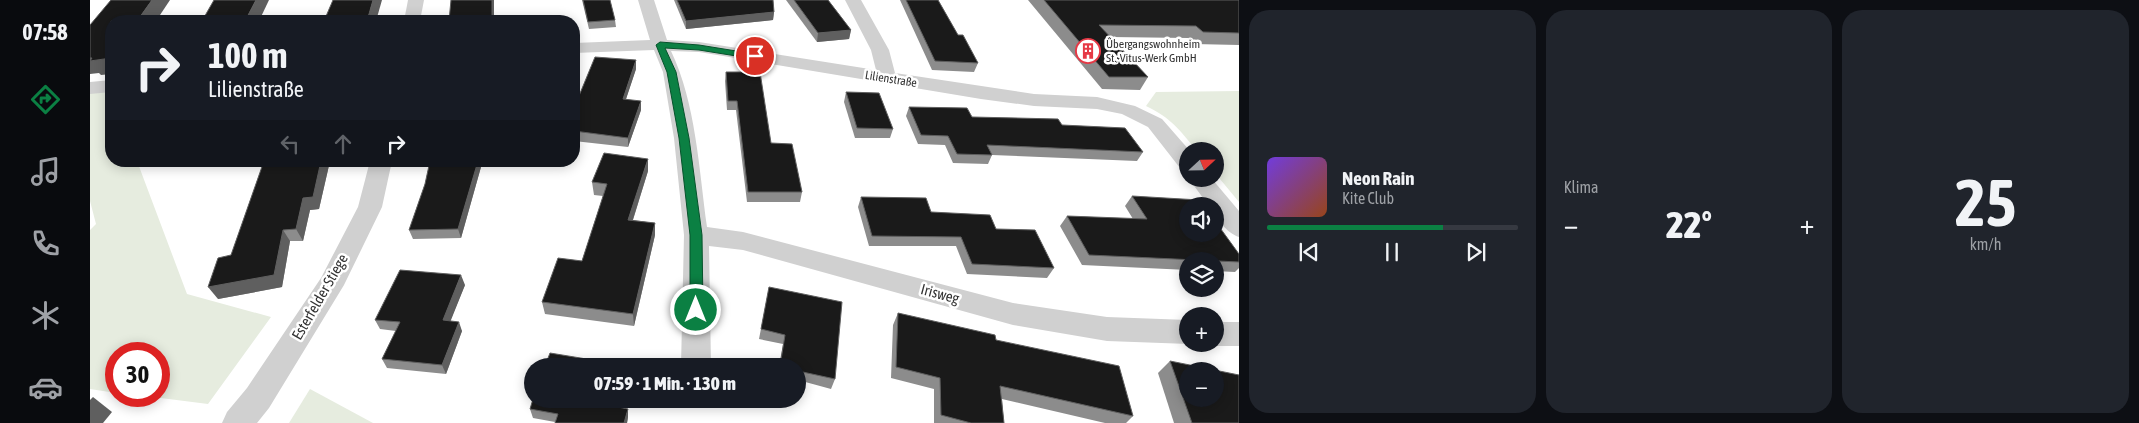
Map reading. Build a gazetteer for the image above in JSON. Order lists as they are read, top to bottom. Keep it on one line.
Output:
{"streets":{"street":["Lilienstraße","Irisweg","Esterfelder Stiege"]},"places":{"building":["Übergangswohnheim St.-Vitus-Werk GmbH"]},"north":"right","page":{"tabs":"07:58","tile":["Klima",["25","km/h"]],"turn":["100 m","Lilienstraße"],"map_buttons":["+","−"],"song":["Neon Rain","Kite Club"],"heat":["−","22°","+"],"limit":"30","trip":"07:59 · 1 Min. · 130 m"}}
